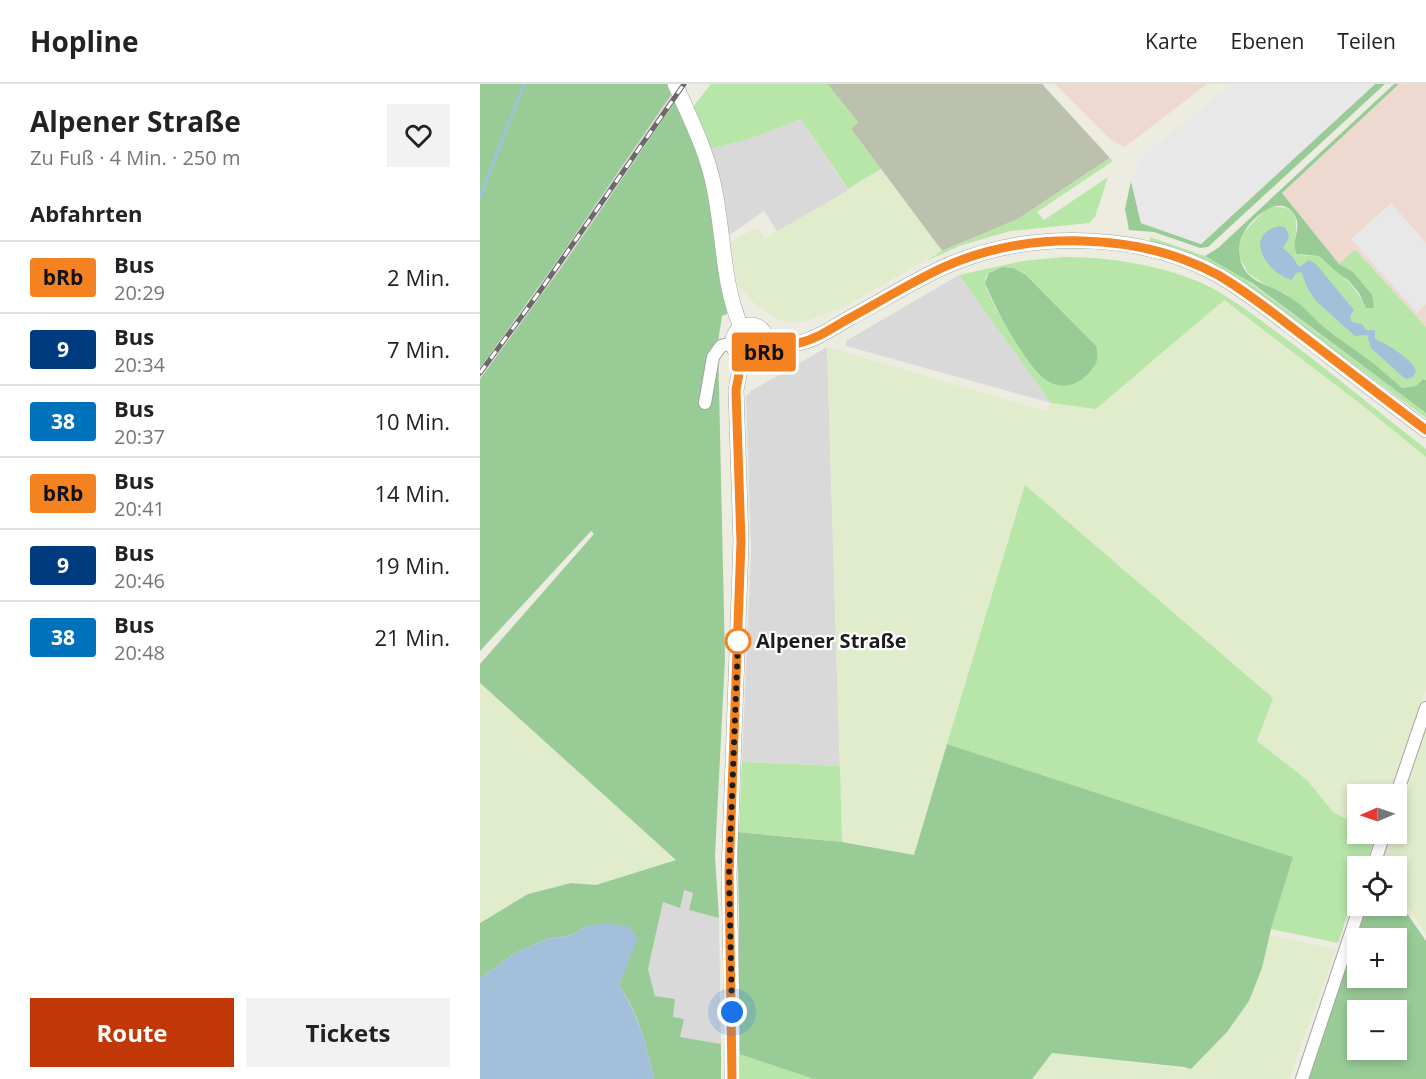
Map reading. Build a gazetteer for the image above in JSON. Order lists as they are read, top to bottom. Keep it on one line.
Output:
{"places":["Alpener Straße"],"lines":["bus line bRb"],"north":"left","page":{"header":"Hopline","nav":["Karte","Ebenen","Teilen"],"heading":[["Alpener Straße","Zu Fuß · 4 Min. · 250 m"],"Abfahrten"],"on_map":"bRb","list":[{"mark":"bRb","name":"Bus","note":"20:29","value":"2 Min."},{"mark":"9","name":"Bus","note":"20:34","value":"7 Min."},{"mark":"38","name":"Bus","note":"20:37","value":"10 Min."},{"mark":"bRb","name":"Bus","note":"20:41","value":"14 Min."},{"mark":"9","name":"Bus","note":"20:46","value":"19 Min."},{"mark":"38","name":"Bus","note":"20:48","value":"21 Min."}],"map_buttons":["+","−"],"buttons":["Route","Tickets"]}}
